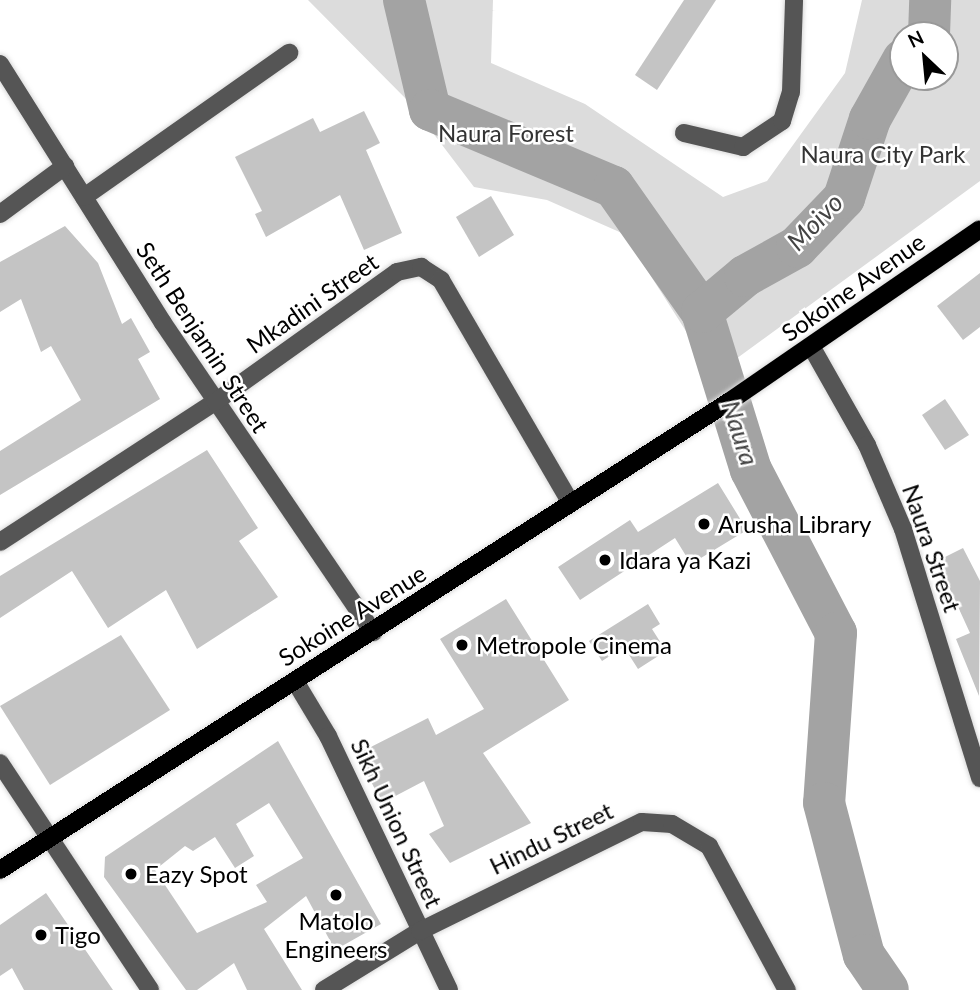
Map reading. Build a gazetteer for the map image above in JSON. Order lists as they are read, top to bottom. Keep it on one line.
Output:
{"streets":{"main road":["Sokoine Avenue"],"street":["Mkadini Street","Seth Benjamin Street","Naura Street","Sikh Union Street","Hindu Street"]},"crossings":[["Sokoine Avenue","Mkadini Street"],["Sokoine Avenue","Seth Benjamin Street"],["Sokoine Avenue","Naura Street"],["Sokoine Avenue","Sikh Union Street"],["Mkadini Street","Seth Benjamin Street"],["Sikh Union Street","Hindu Street"]],"water":["Moivo","Naura"],"parks":["Naura Forest","Naura City Park"],"places":["Arusha Library","Idara ya Kazi","Metropole Cinema","Eazy Spot","Matolo Engineers","Tigo"],"north":"top left"}
